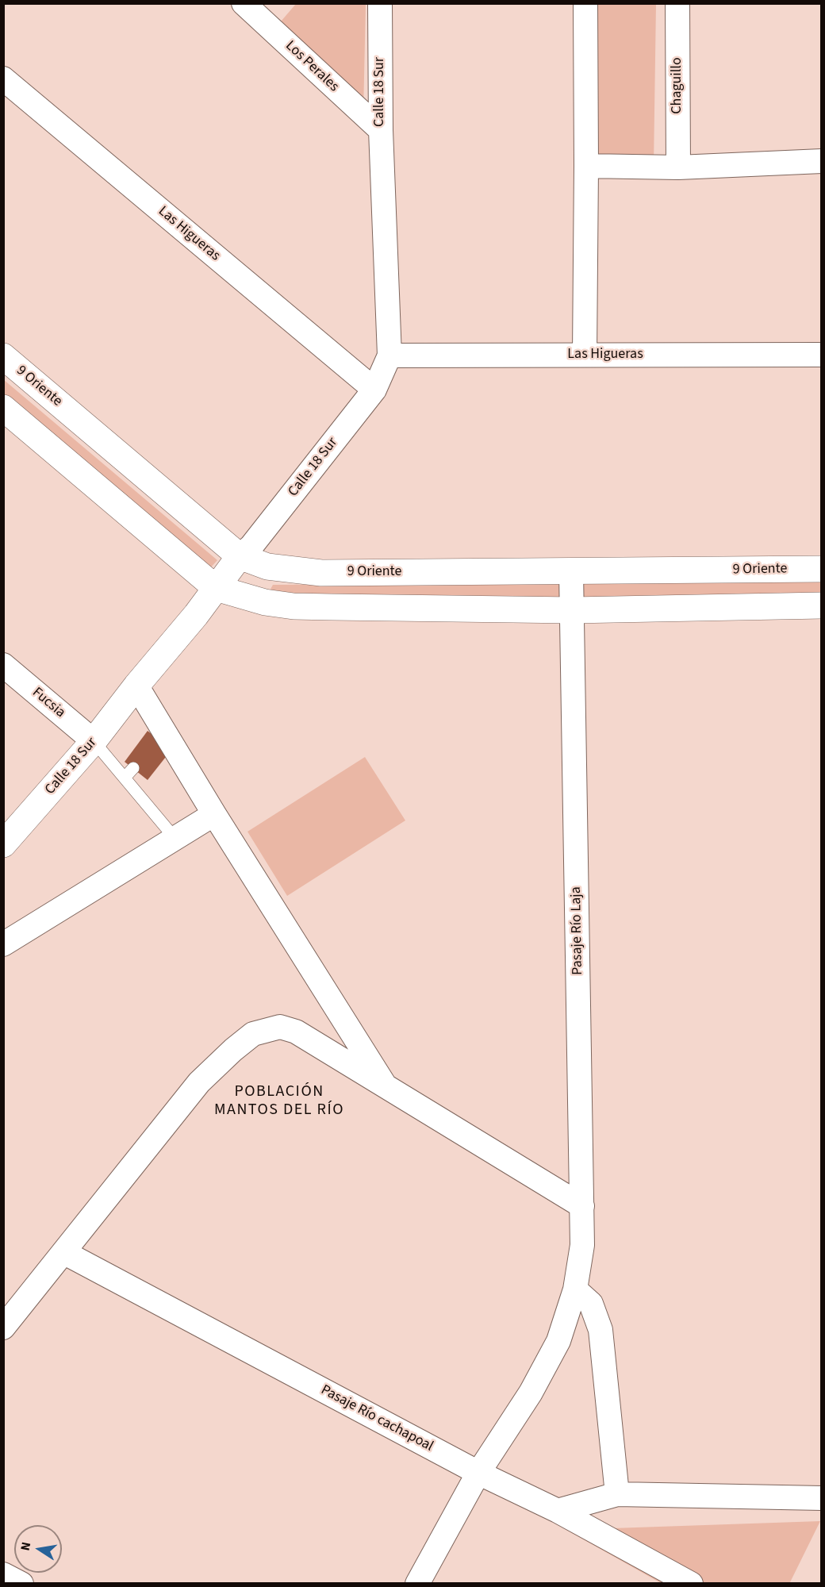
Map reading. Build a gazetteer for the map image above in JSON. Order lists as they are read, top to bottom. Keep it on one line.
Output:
{"streets":{"street":["Los Perales","Chaguillo","Calle 18 Sur","Las Higueras","9 Oriente","Fucsia","Pasaje Río Laja","Pasaje Río cachapoal"]},"crossings":[["Los Perales","Calle 18 Sur"],["Calle 18 Sur","Las Higueras"],["Calle 18 Sur","9 Oriente"],["Calle 18 Sur","Fucsia"],["9 Oriente","Pasaje Río Laja"],["Pasaje Río Laja","Pasaje Río cachapoal"]],"districts":["POBLACIÓN MANTOS DEL RÍO"],"north":"left"}
